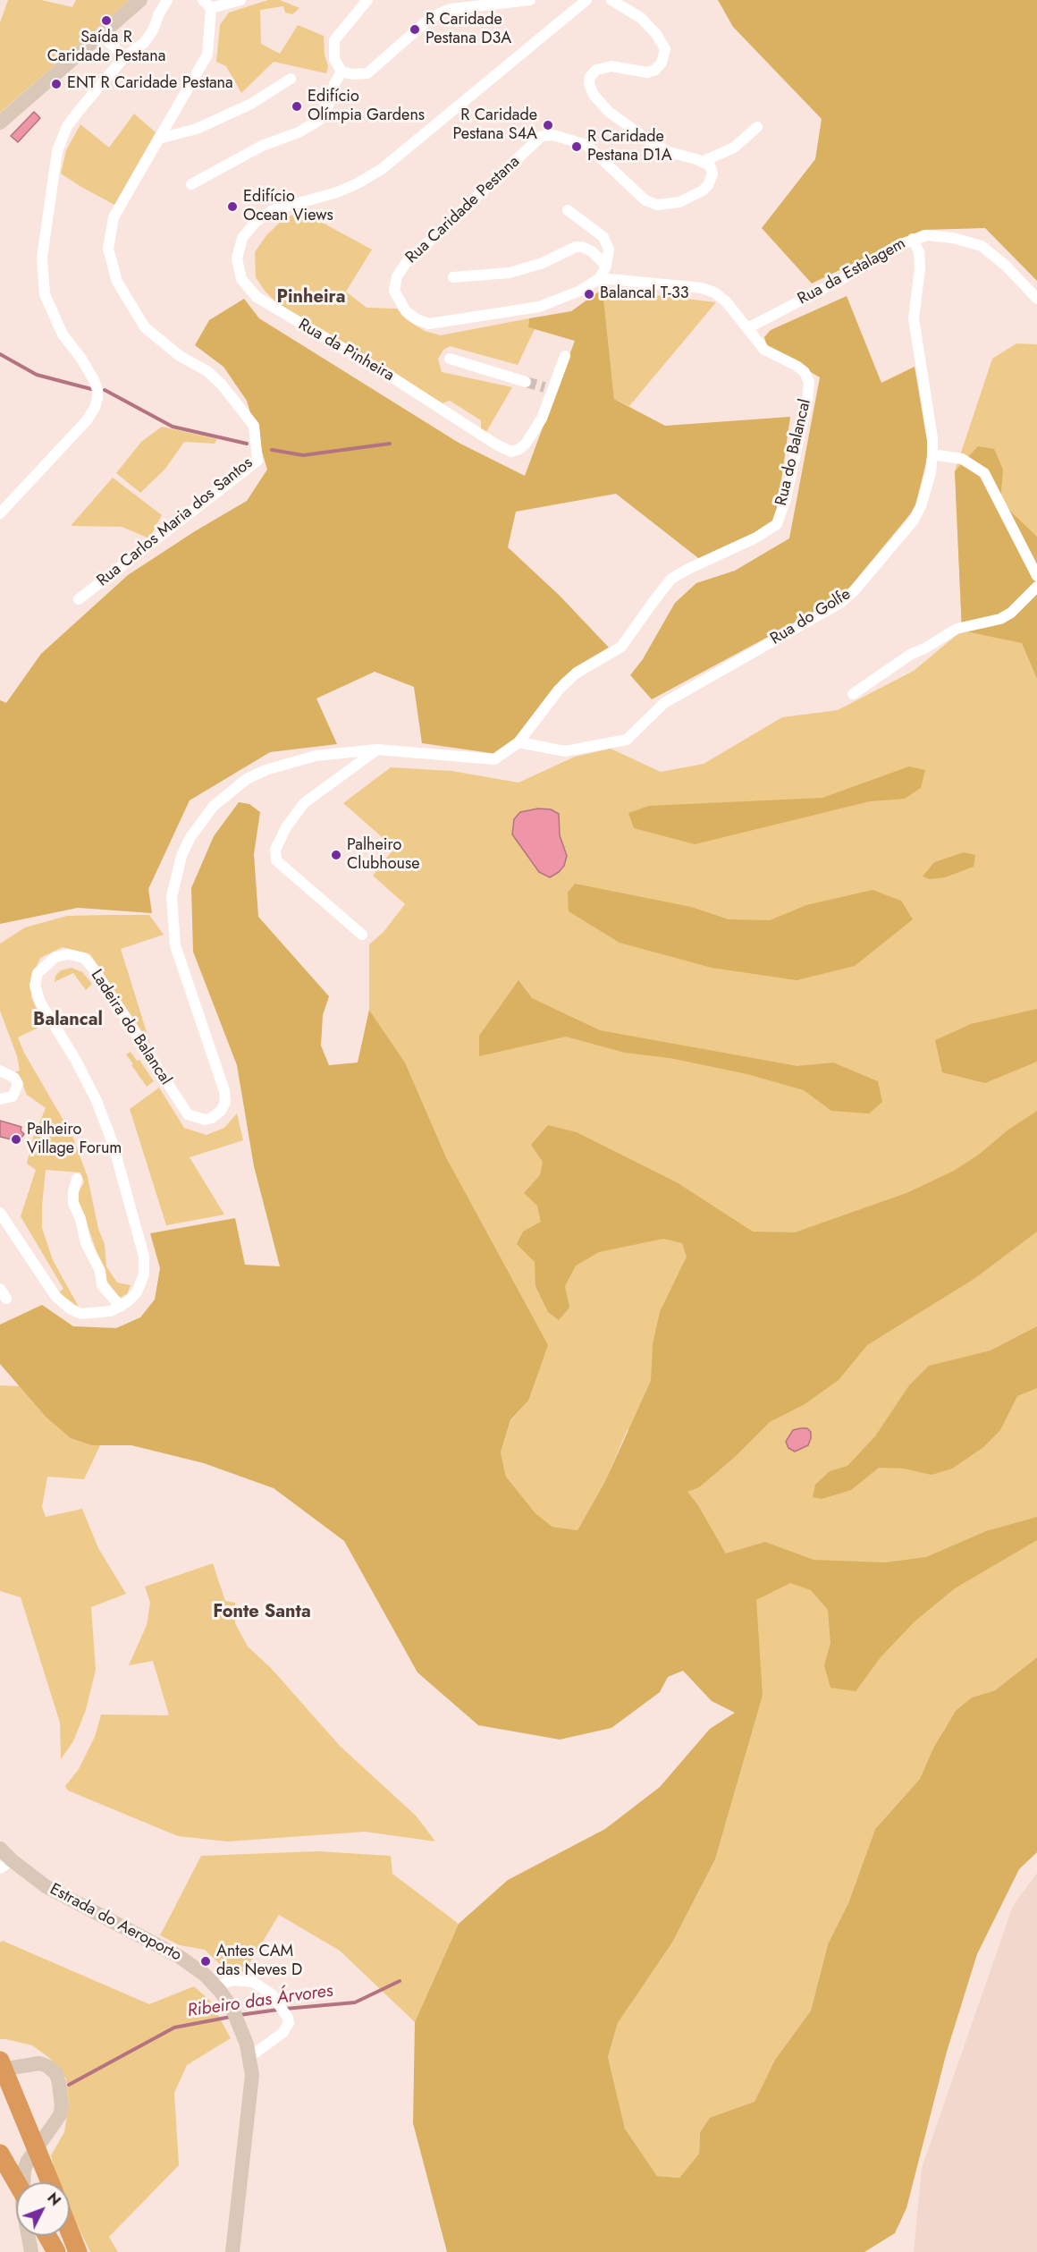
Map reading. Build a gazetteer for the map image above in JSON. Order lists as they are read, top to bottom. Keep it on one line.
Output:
{"streets":{"main road":["Estrada do Aeroporto"],"street":["Rua Caridade Pestana","Rua da Estalagem","Rua da Pinheira","Rua do Balancal","Rua Carlos Maria dos Santos","Rua do Golfe","Ladeira do Balancal"]},"crossings":[["Rua Caridade Pestana","Rua do Balancal"],["Rua da Estalagem","Rua do Balancal"],["Rua da Estalagem","Rua do Golfe"],["Rua do Balancal","Rua do Golfe"],["Rua do Balancal","Ladeira do Balancal"]],"districts":["Pinheira","Balancal","Fonte Santa"],"water":["Ribeiro das Árvores"],"places":["Saída R Caridade Pestana","R Caridade Pestana D3A","ENT R Caridade Pestana","Edifício Olímpia Gardens","R Caridade Pestana S4A","R Caridade Pestana D1A","Edifício Ocean Views","Balancal T-33","Palheiro Clubhouse","Palheiro Village Forum","Antes CAM das Neves D"],"north":"top right"}
